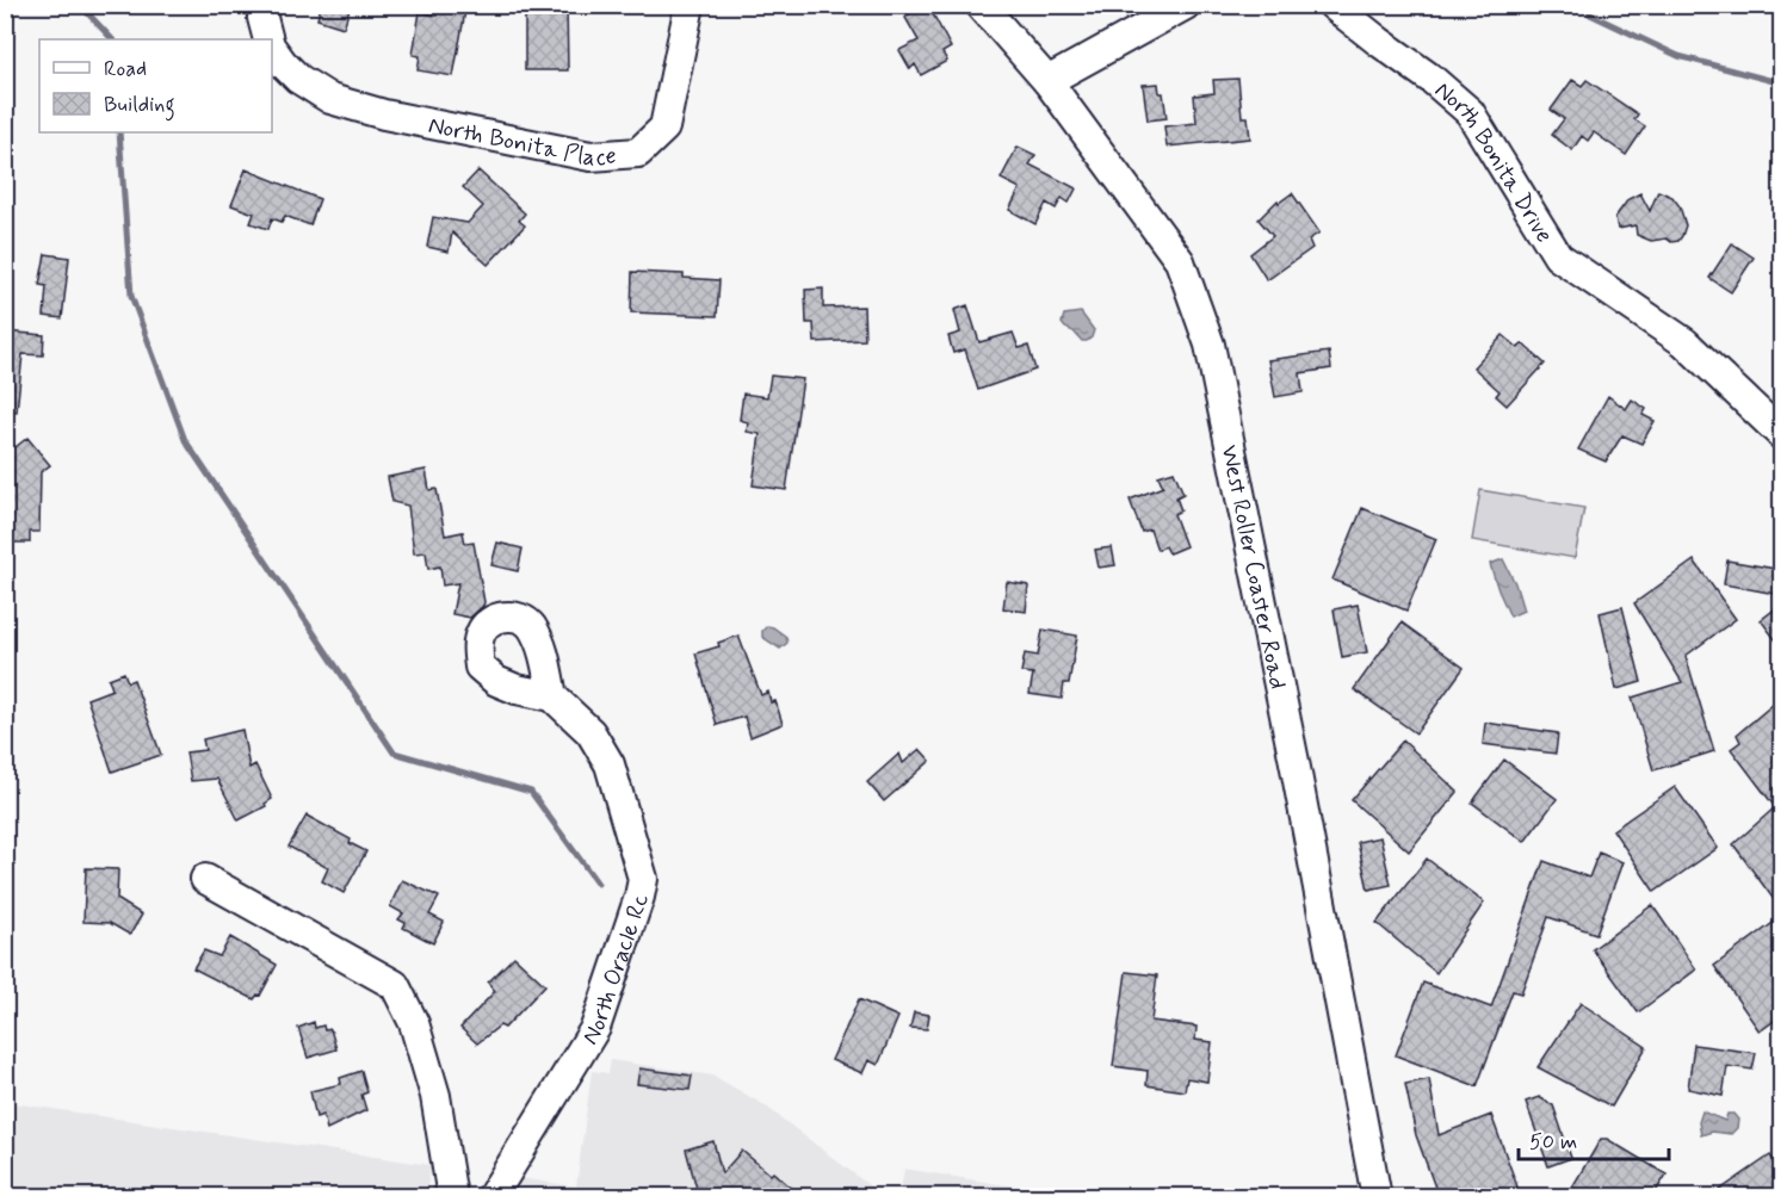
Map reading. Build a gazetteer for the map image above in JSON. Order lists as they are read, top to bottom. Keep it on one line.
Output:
{"streets":{"street":["North Bonita Place","North Bonita Drive","West Roller Coaster Road","North Oracle Rc"]},"legend":["Road","Building"],"scale_bar":"50 m"}
